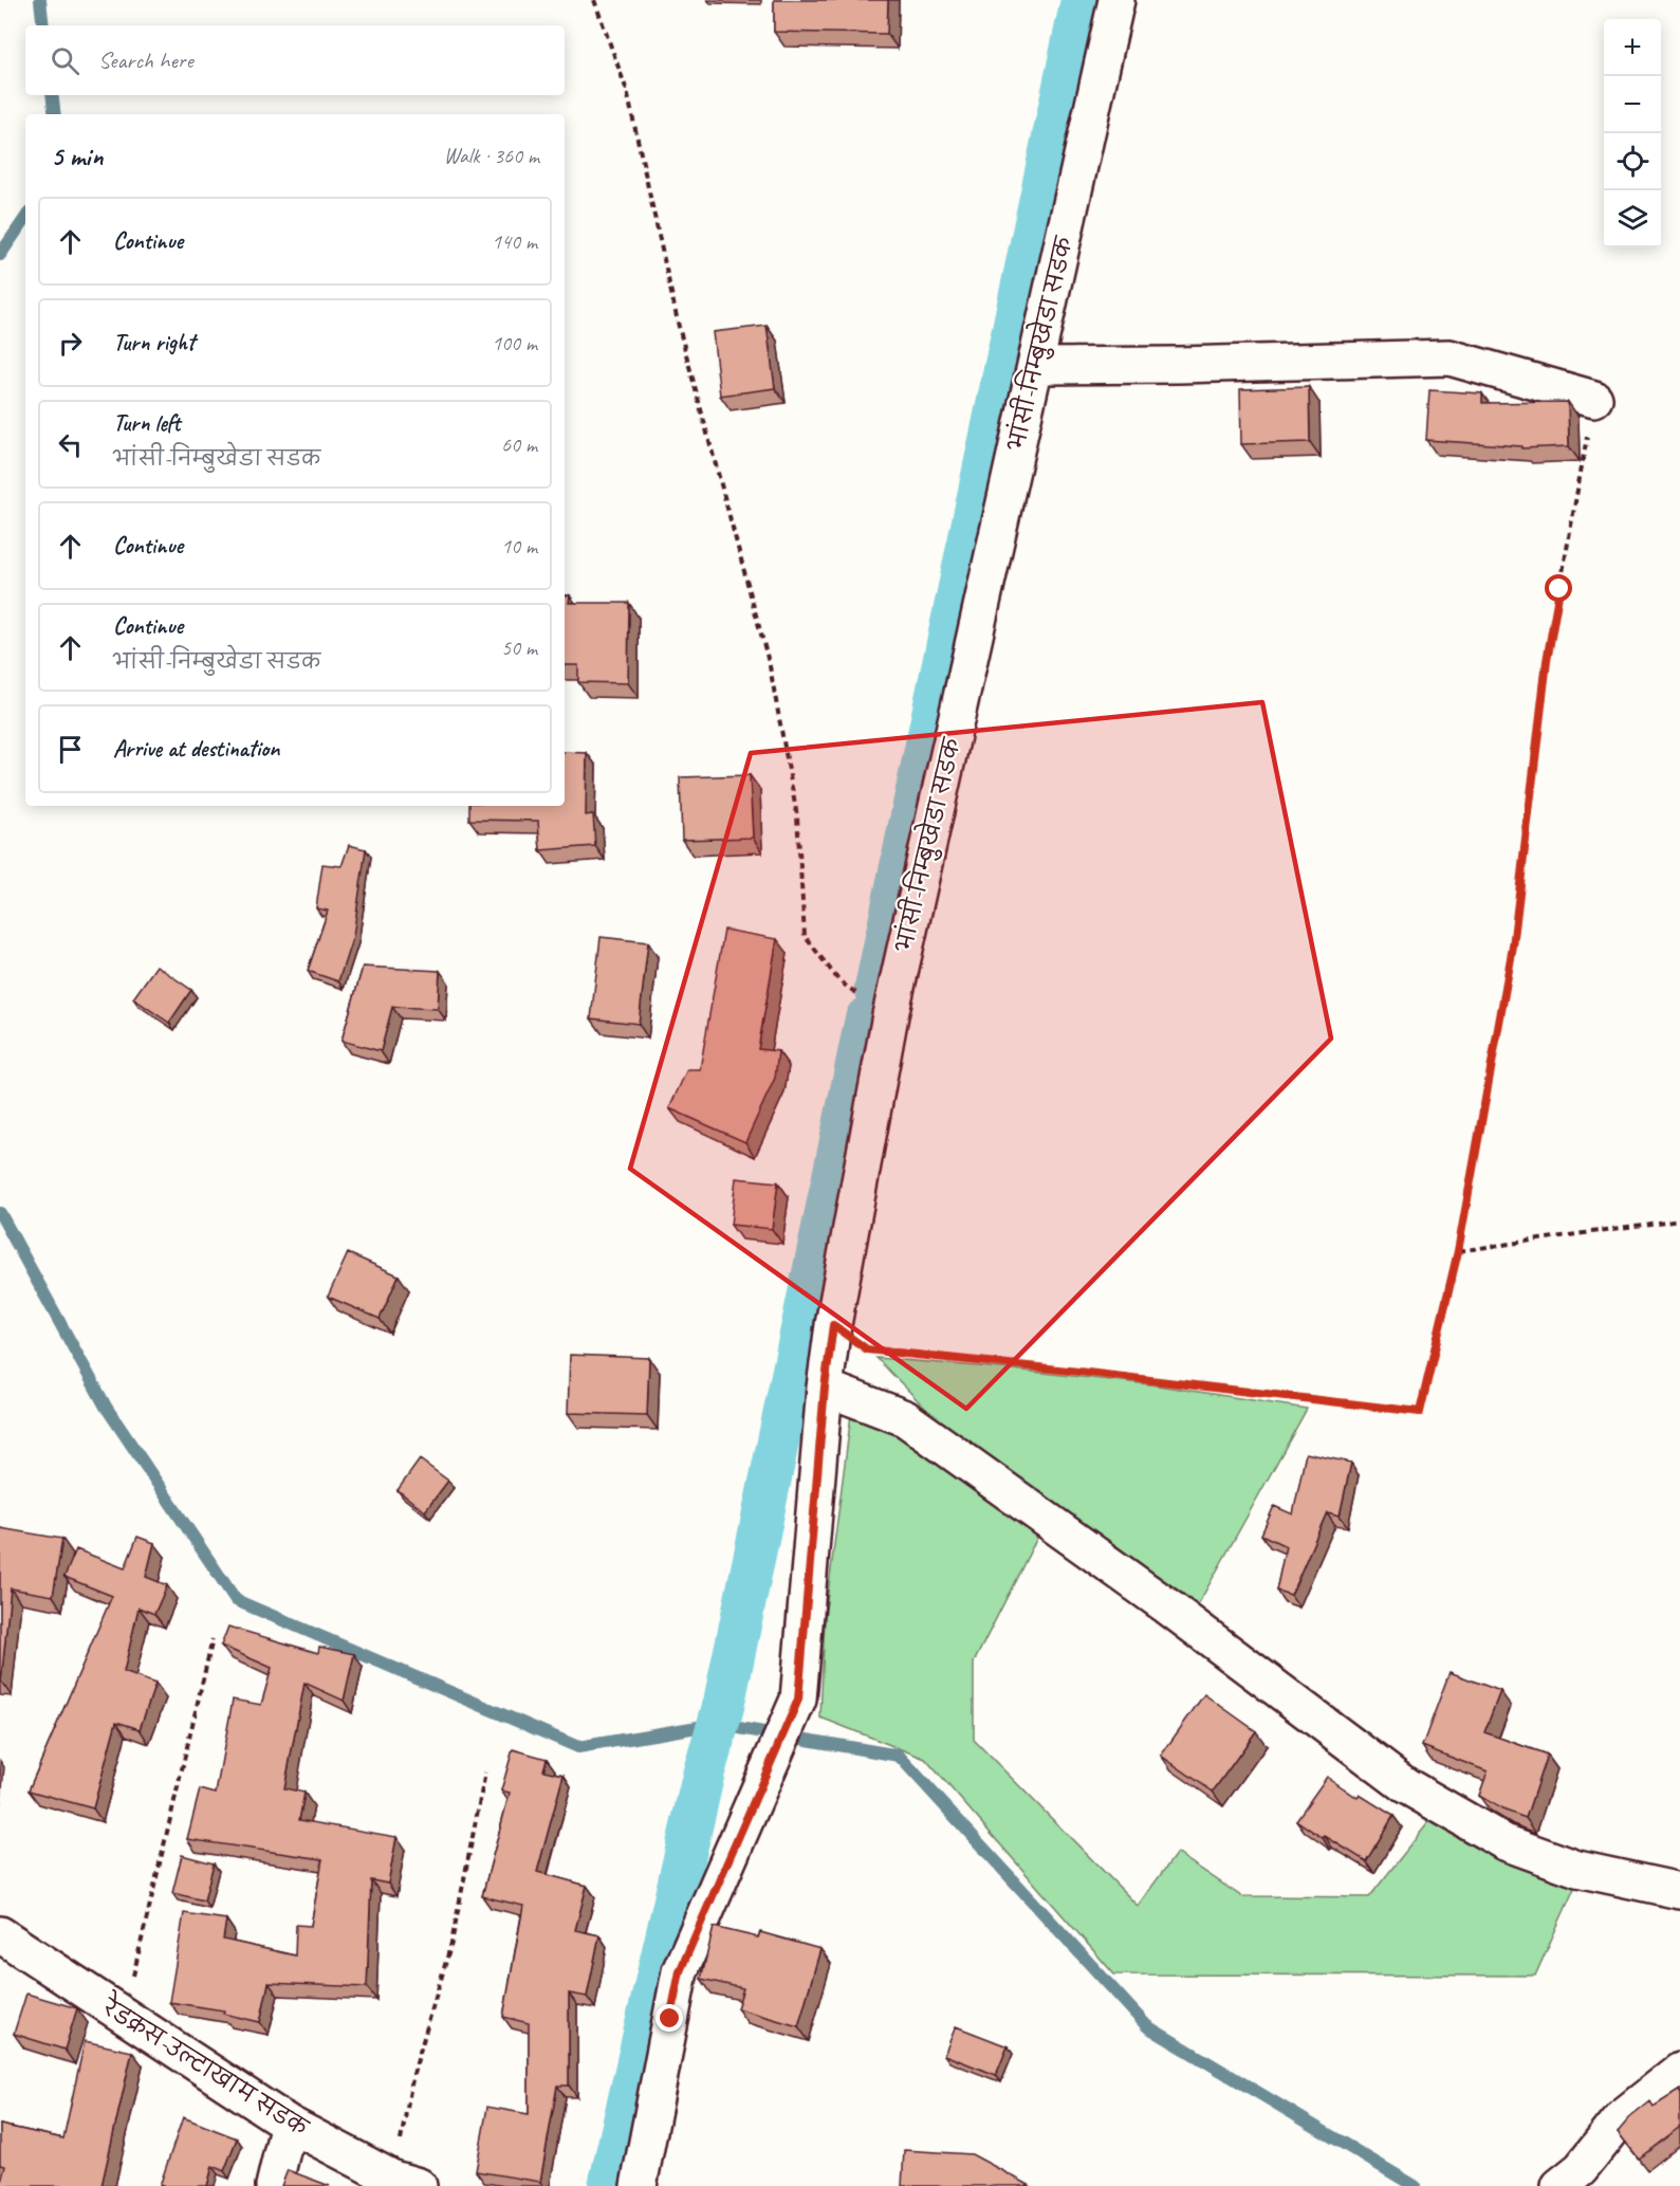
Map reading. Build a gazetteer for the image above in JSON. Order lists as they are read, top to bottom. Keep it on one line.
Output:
{"streets":{"street":["भांसी-निम्बुखेडा सडक","रेडक्रस-उल्टाखाम सडक"]},"page":{"map_buttons":["+","−"],"search":"Search here","heading":["5 min","Walk · 360 m"],"list":[["Continue","140 m"],["Turn right","100 m"],["Turn left","भांसी-निम्बुखेडा सडक","60 m"],["Continue","10 m"],["Continue","भांसी-निम्बुखेडा सडक","50 m"],"Arrive at destination"]}}
